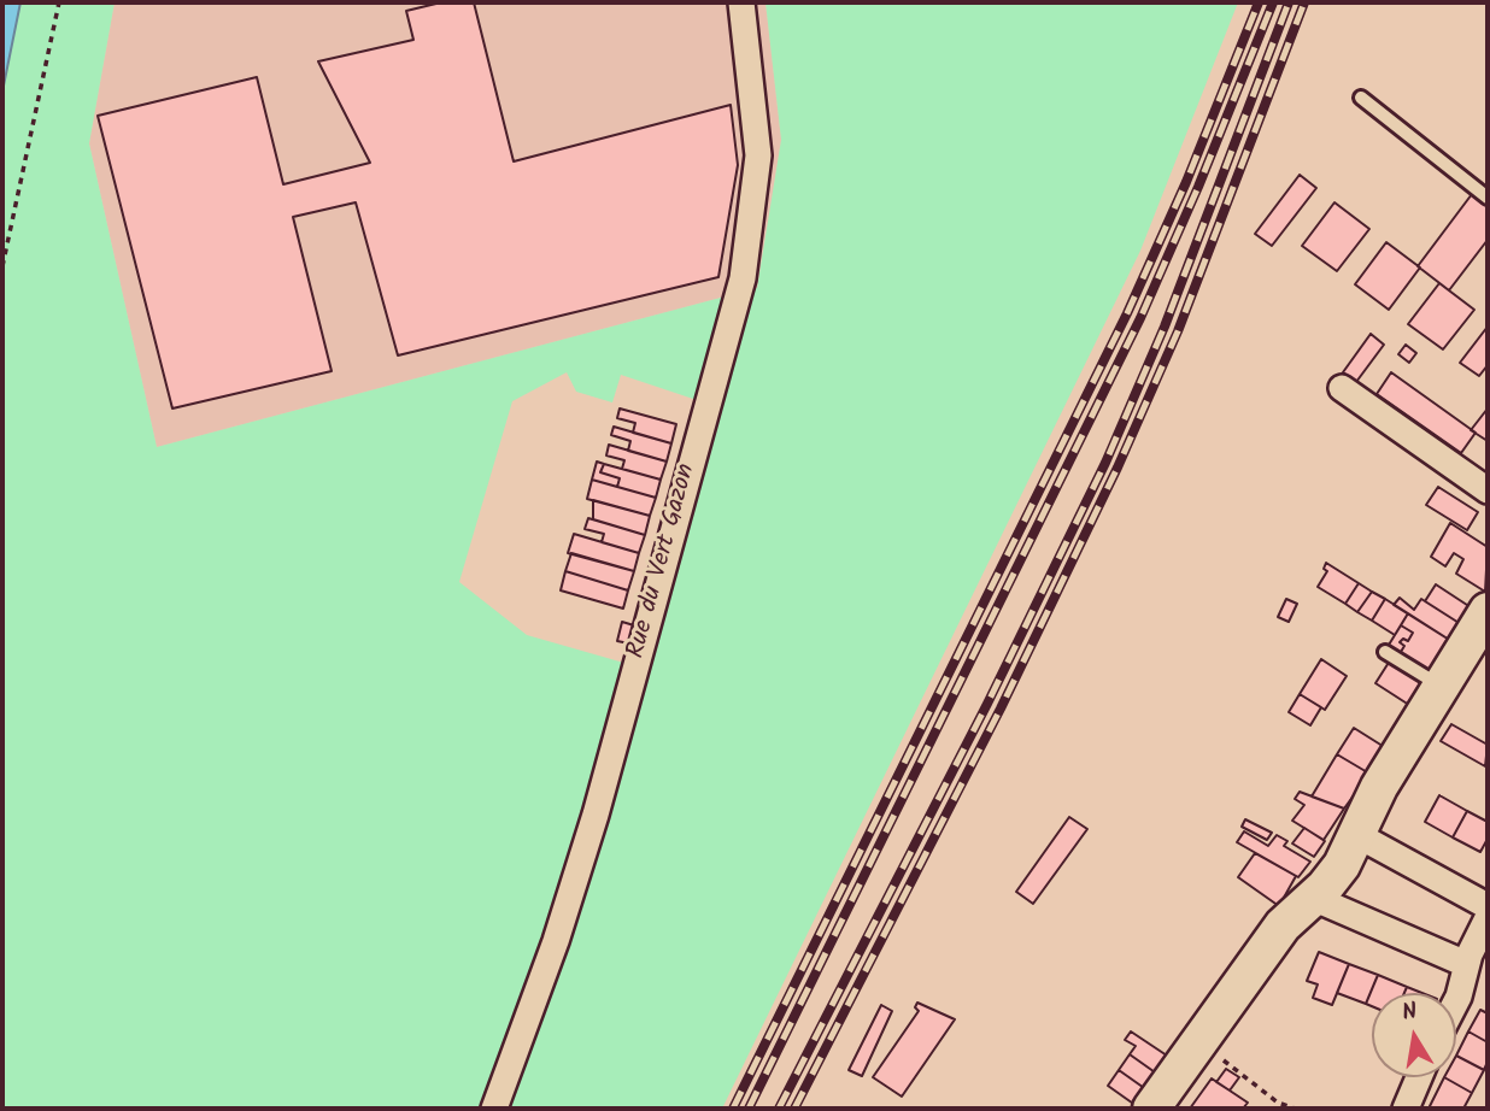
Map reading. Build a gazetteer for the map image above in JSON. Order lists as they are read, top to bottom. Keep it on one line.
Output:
{"streets":{"street":["Rue du Vert Gazon"]},"north":"top"}
